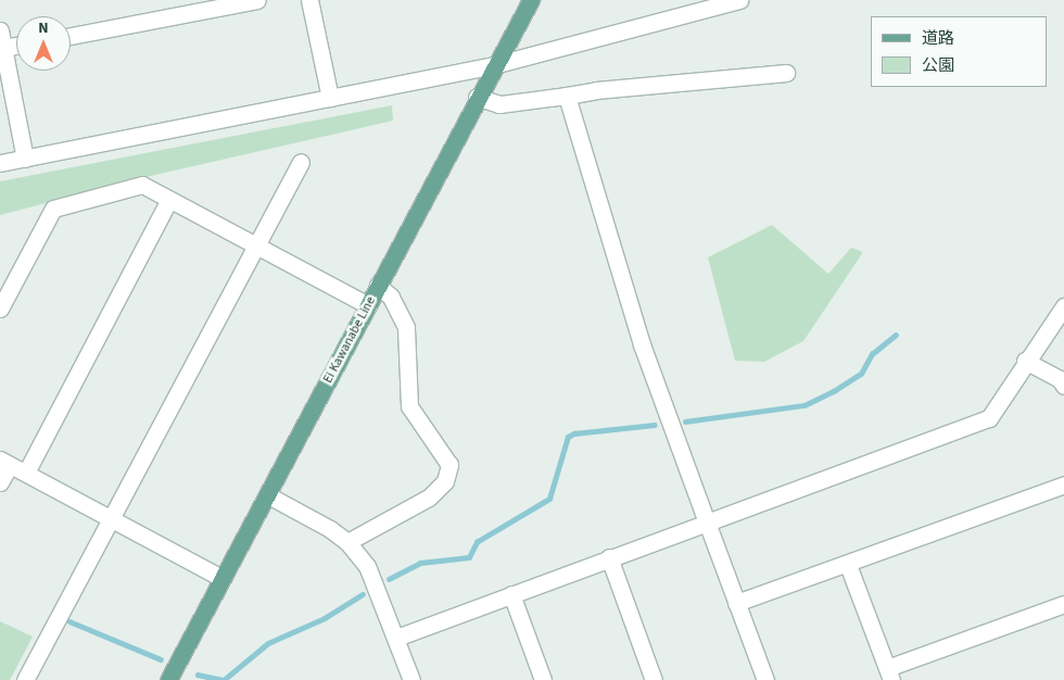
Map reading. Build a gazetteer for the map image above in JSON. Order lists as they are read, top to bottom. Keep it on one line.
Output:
{"streets":{"main road":["Ei Kawanabe Line"]},"legend":["道路","公園"],"north":"top"}
